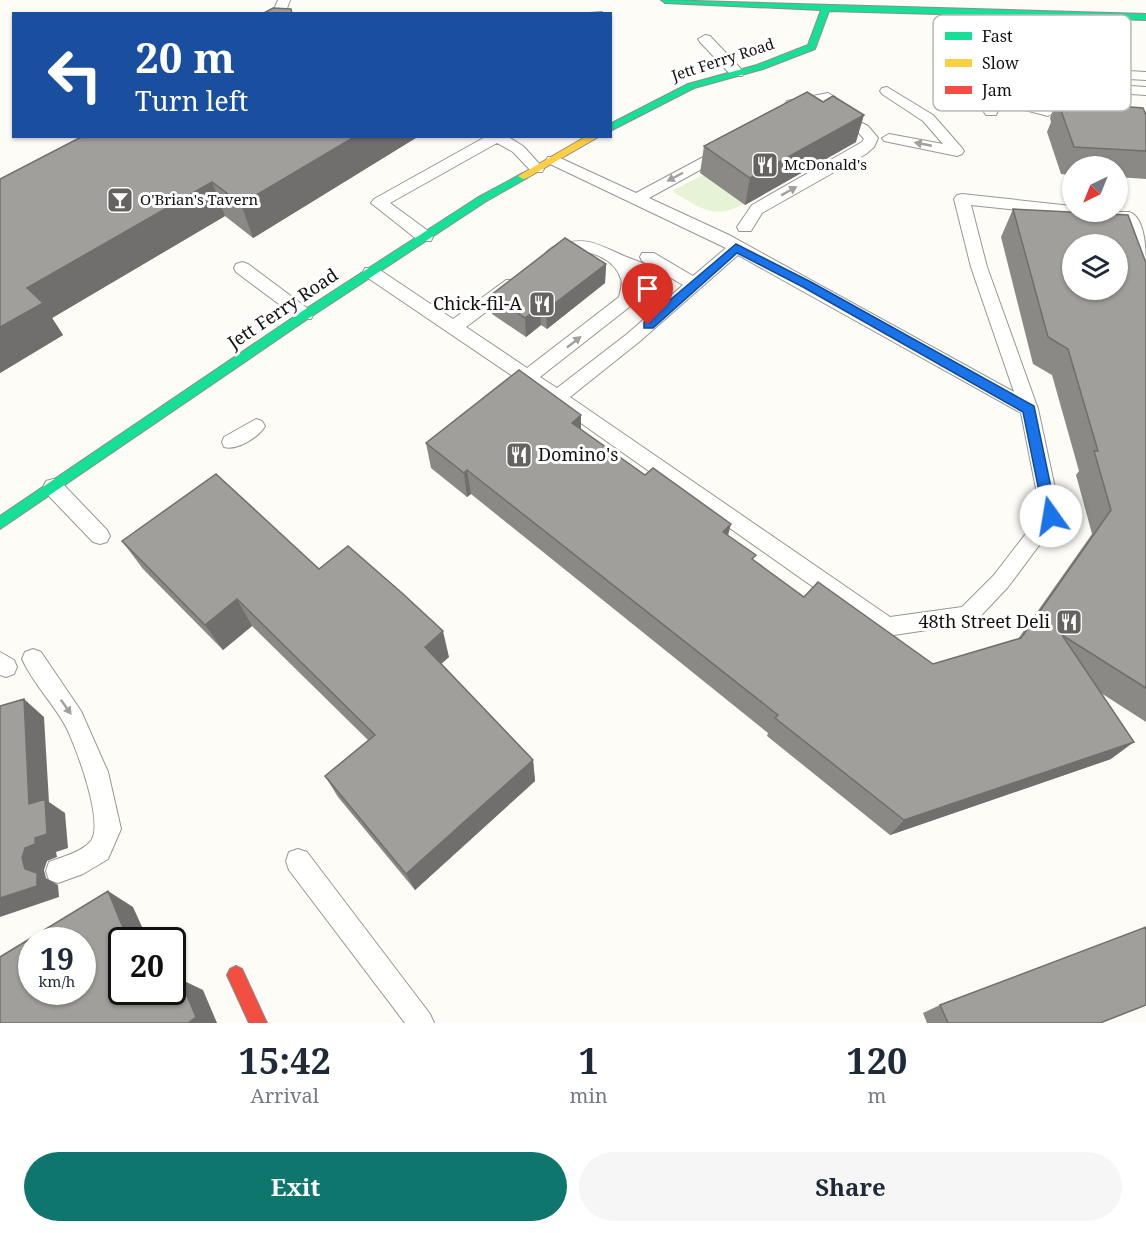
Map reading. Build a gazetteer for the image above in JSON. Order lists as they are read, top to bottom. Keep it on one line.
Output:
{"streets":{"street":["Jett Ferry Road"]},"places":{"restaurant":["McDonald's","Chick-fil-A","Domino's","48th Street Deli"],"bar":["O'Brian's Tavern"]},"legend":["Fast","Slow","Jam"],"north":"bottom left","page":{"turn":["20 m","Turn left"],"speed":"19 km/h","limit":"20","eta":["15:42","Arrival","1","min","120","m"],"buttons":["Exit","Share"]}}
